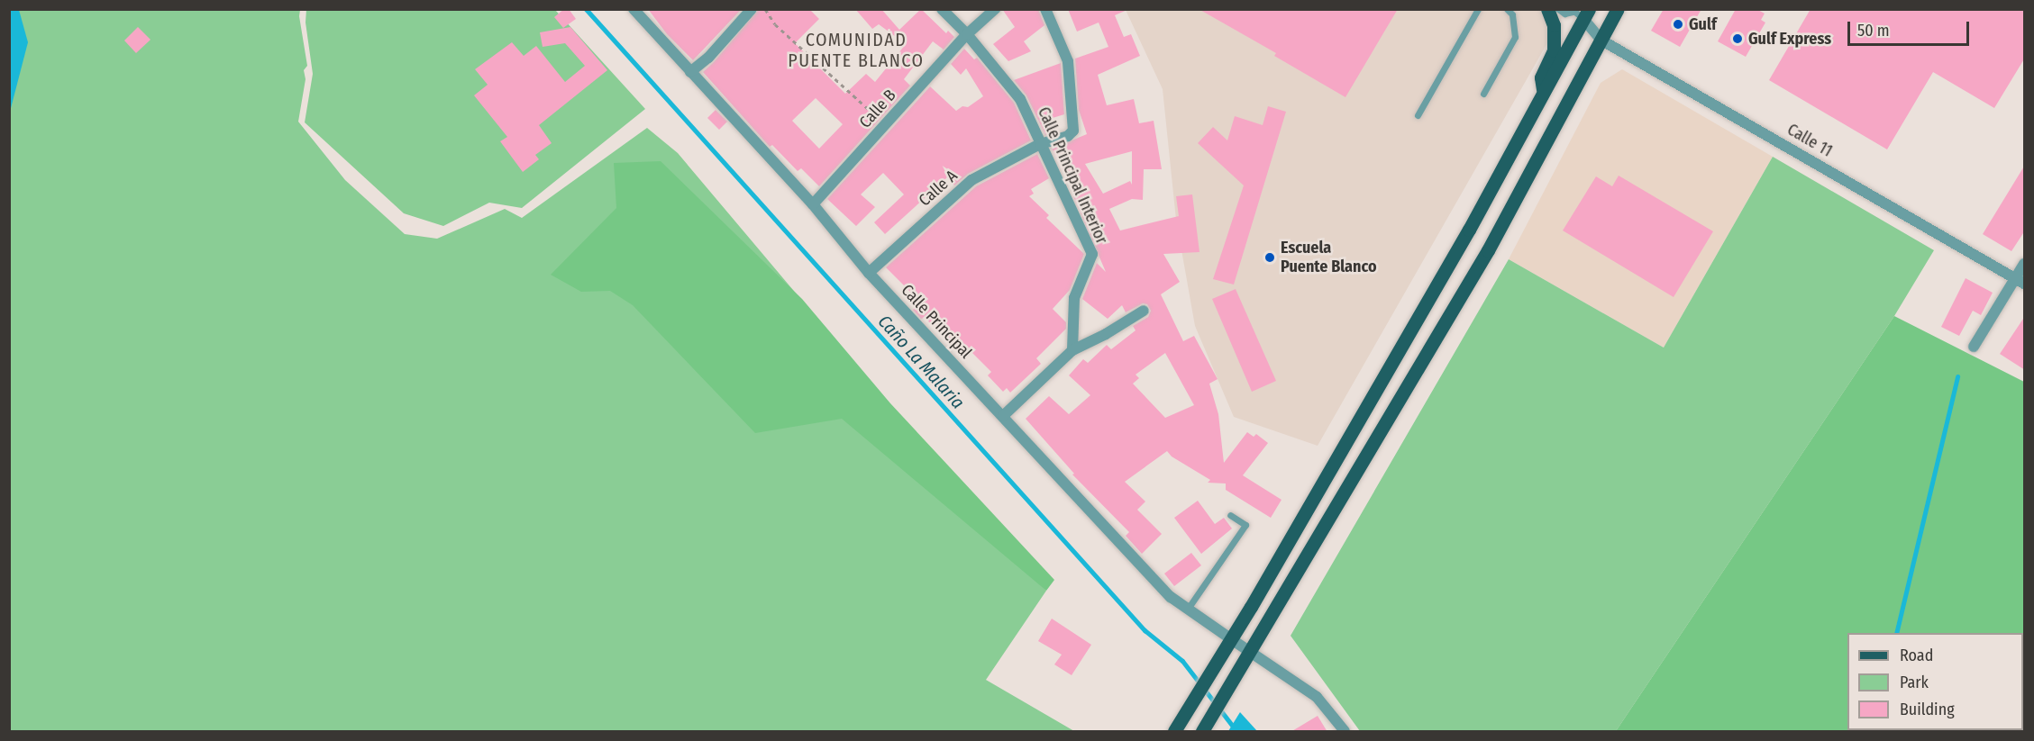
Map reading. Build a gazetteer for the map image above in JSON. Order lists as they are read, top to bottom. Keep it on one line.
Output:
{"streets":{"street":["Calle B","Calle 11","Calle Principal Interior","Calle A","Calle Principal"]},"crossings":[["Calle B","Calle Principal Interior"],["Calle B","Calle Principal"],["Calle Principal Interior","Calle A"],["Calle A","Calle Principal"]],"districts":["COMUNIDAD PUENTE BLANCO"],"water":["Caño La Malaria"],"places":["Gulf","Gulf Express","Escuela Puente Blanco"],"legend":["Road","Park","Building"],"scale_bar":"50 m"}
